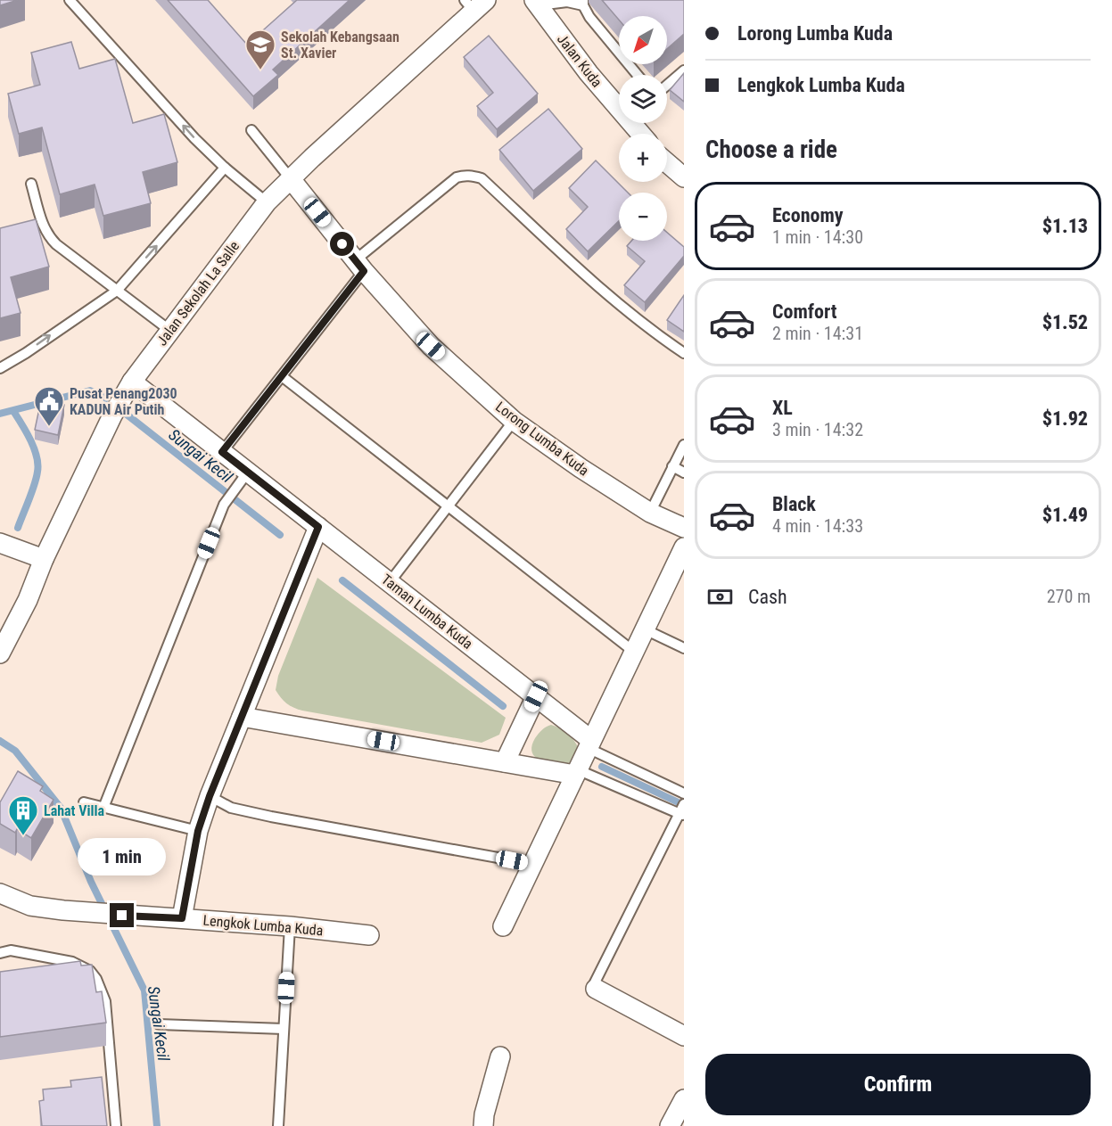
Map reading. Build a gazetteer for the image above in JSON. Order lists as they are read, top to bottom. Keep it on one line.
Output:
{"streets":{"street":["Jalan Kuda","Jalan Sekolah La Salle","Lorong Lumba Kuda","Taman Lumba Kuda","Lengkok Lumba Kuda"]},"crossings":[["Jalan Sekolah La Salle","Lorong Lumba Kuda"],["Jalan Sekolah La Salle","Taman Lumba Kuda"]],"water":["Sungai Kecil"],"places":{"school or university":["Sekolah Kebangsaan St. Xavier"],"public building":["Pusat Penang2030 KADUN Air Putih"],"building":["Lahat Villa"]},"north":"bottom left","page":{"banner":["Lorong Lumba Kuda","Lengkok Lumba Kuda"],"map_buttons":["+","−"],"heading":"Choose a ride","list":[{"name":"Economy","note":"1 min · 14:30","value":"$1.13"},{"name":"Comfort","note":"2 min · 14:31","value":"$1.52"},{"name":"XL","note":"3 min · 14:32","value":"$1.92"},{"name":"Black","note":"4 min · 14:33","value":"$1.49"}],"pay":["Cash","270 m"],"bubble":"1 min","buttons":"Confirm"}}
